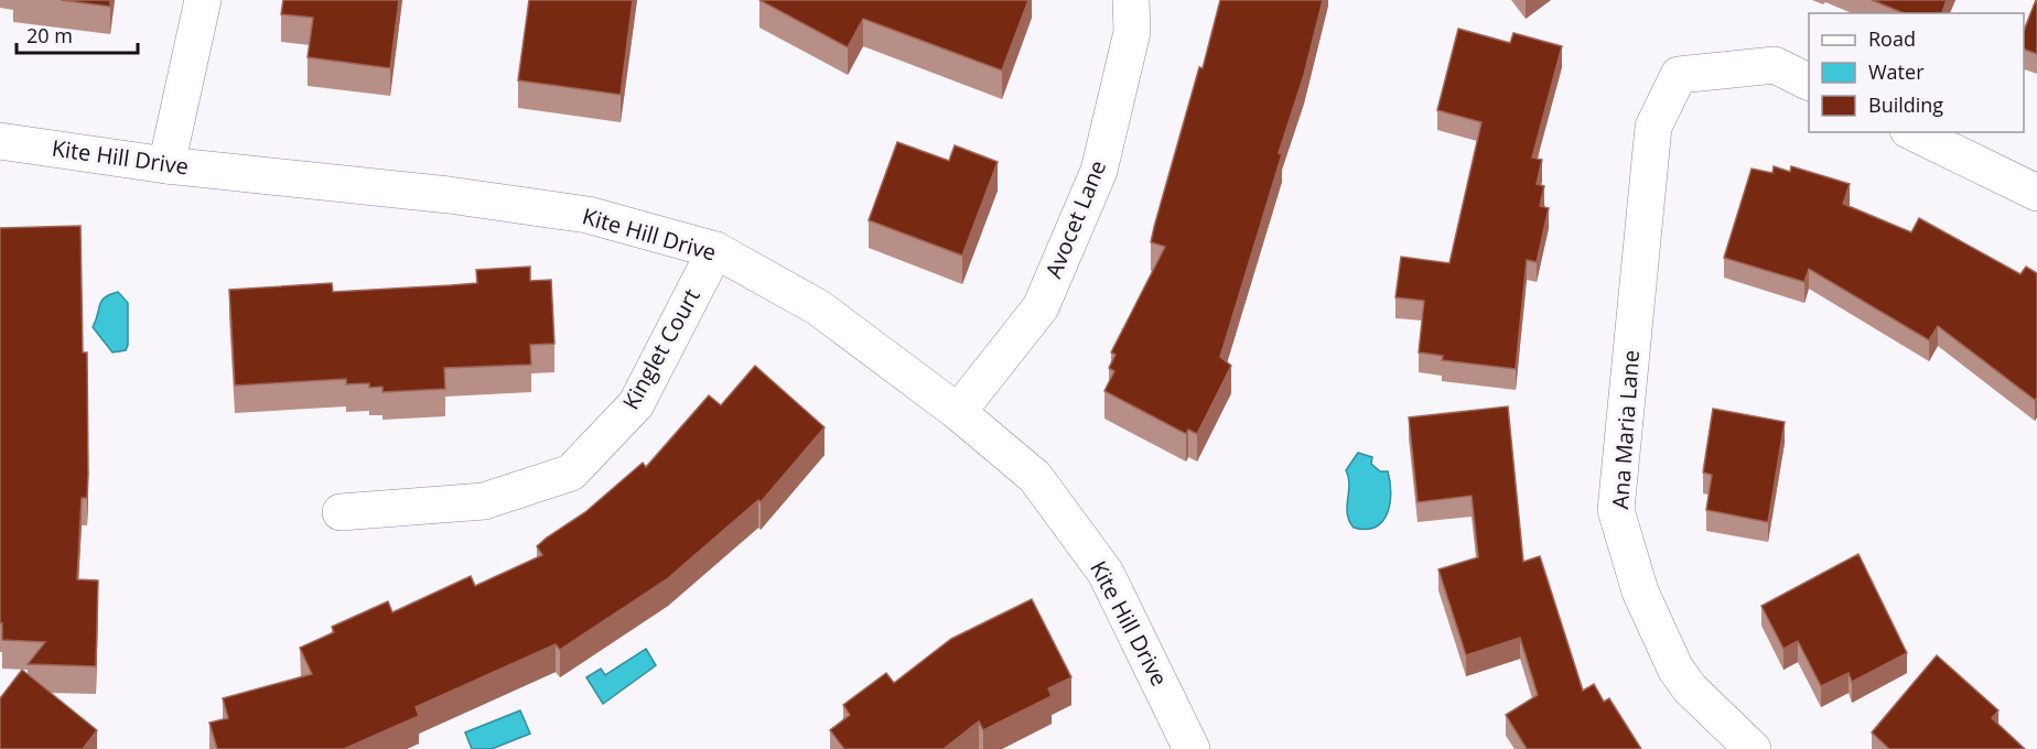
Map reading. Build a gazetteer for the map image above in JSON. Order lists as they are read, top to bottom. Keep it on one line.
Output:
{"streets":{"street":["Kite Hill Drive","Avocet Lane","Kinglet Court","Ana Maria Lane"]},"crossings":[["Kite Hill Drive","Avocet Lane"],["Kite Hill Drive","Kinglet Court"]],"legend":["Road","Water","Building"],"scale_bar":"20 m"}
